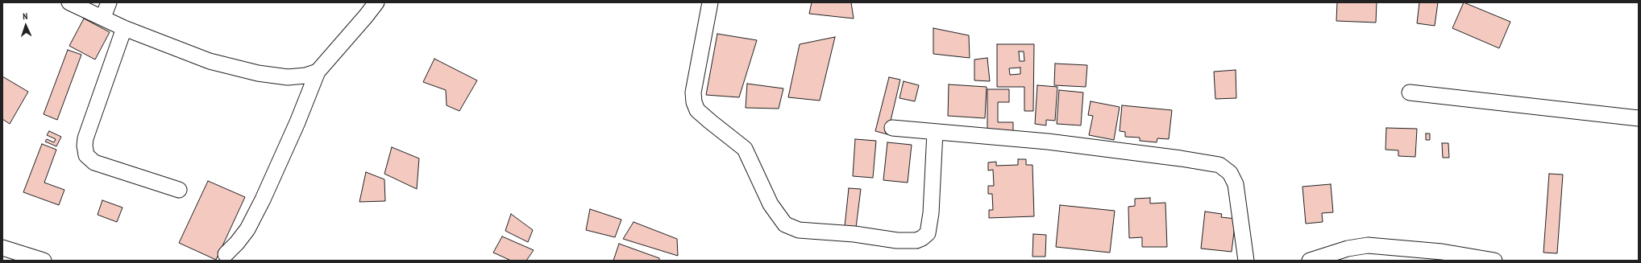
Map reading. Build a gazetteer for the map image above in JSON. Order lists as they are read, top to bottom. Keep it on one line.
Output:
{"north":"top"}
